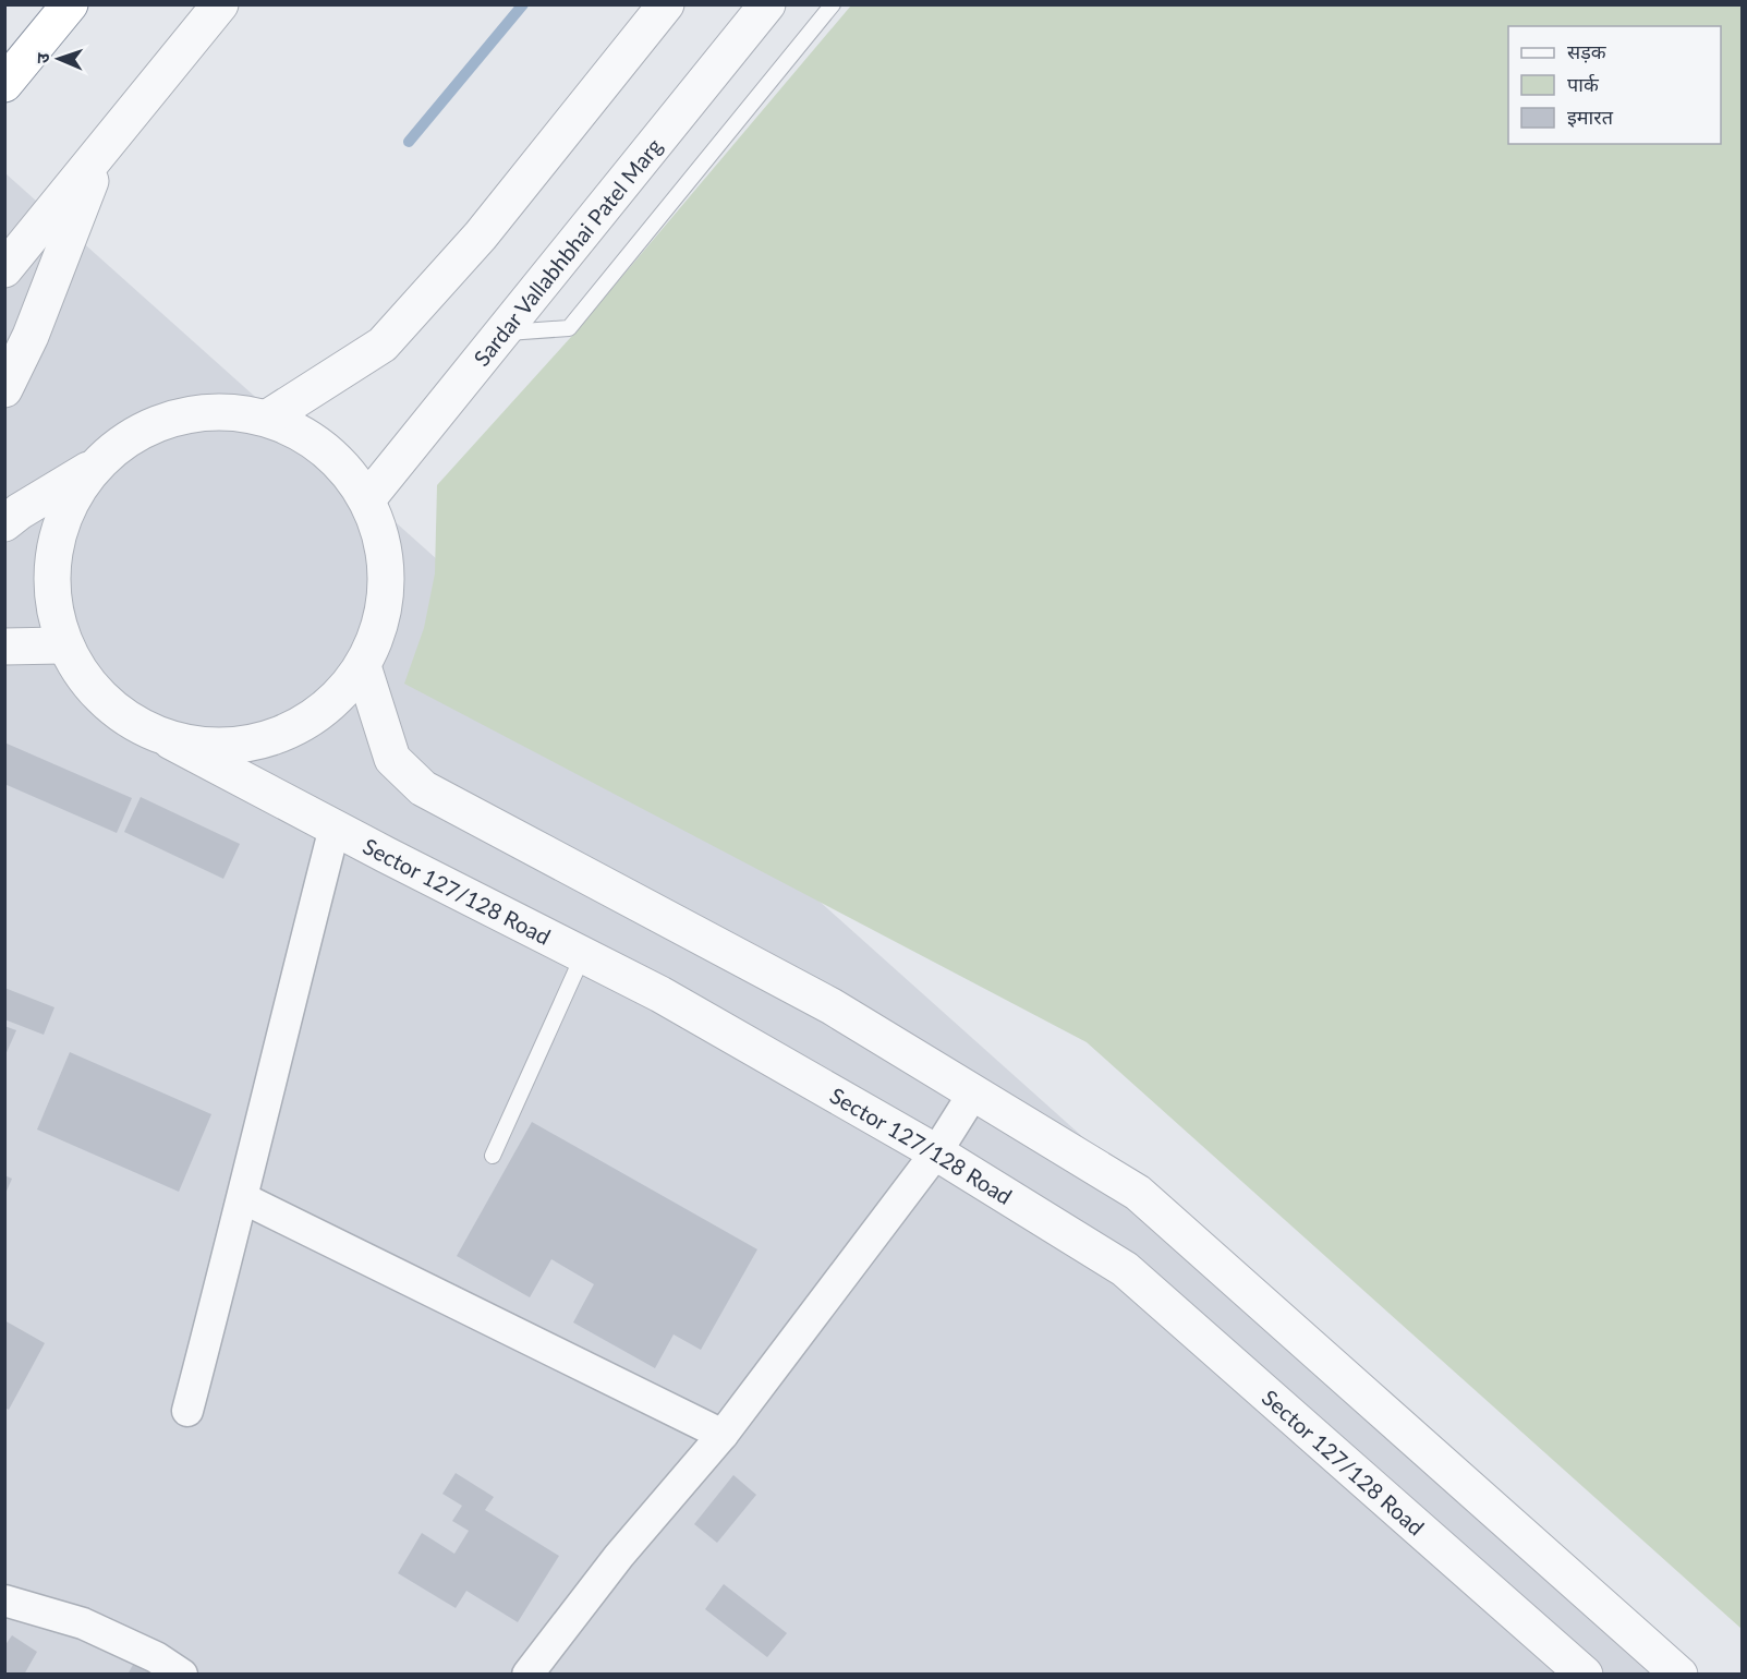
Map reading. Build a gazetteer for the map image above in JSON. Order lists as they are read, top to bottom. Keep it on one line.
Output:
{"streets":{"street":["Sardar Vallabhbhai Patel Marg","Sector 127/128 Road"]},"legend":["सड़क","पार्क","इमारत"],"north":"left"}
